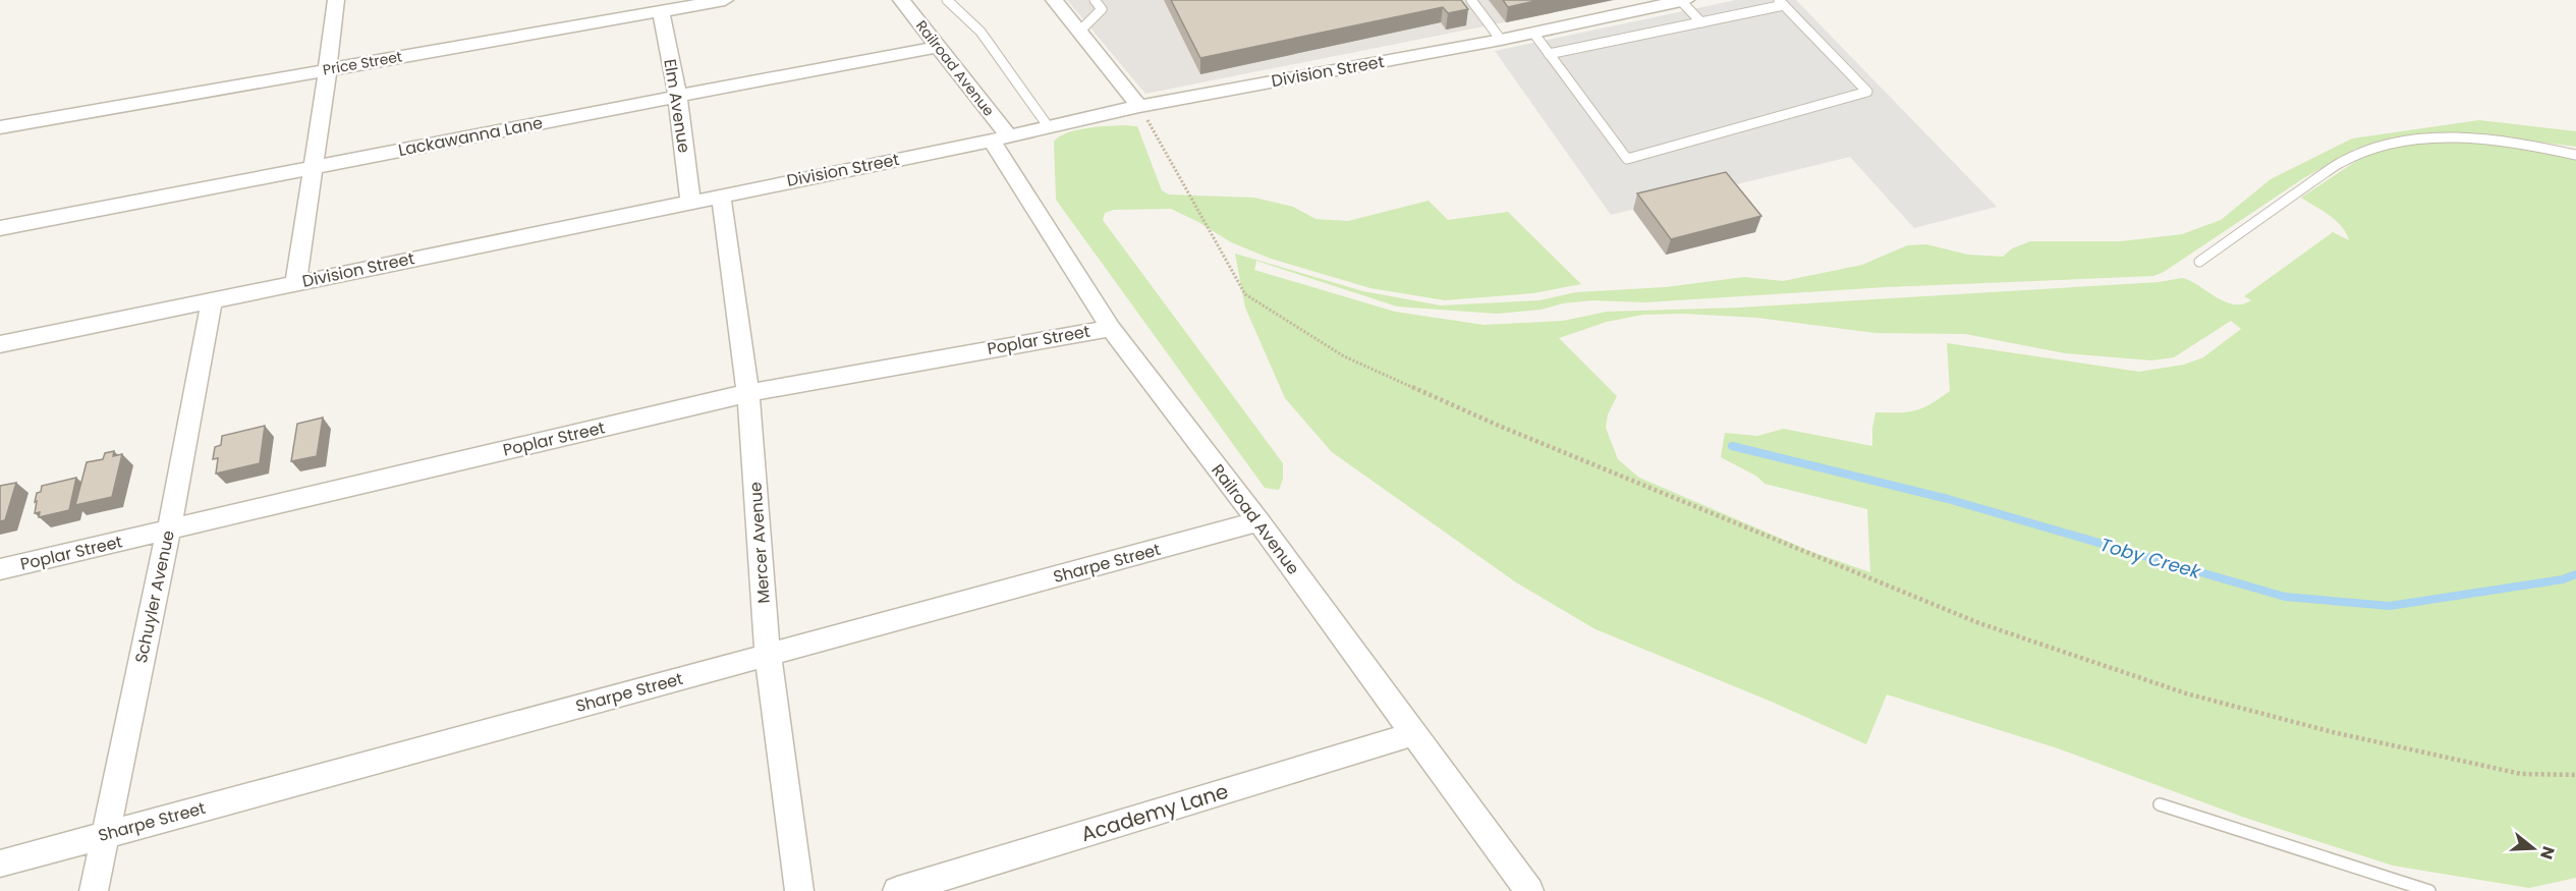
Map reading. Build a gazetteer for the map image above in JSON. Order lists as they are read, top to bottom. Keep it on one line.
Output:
{"streets":{"street":["Price Street","Railroad Avenue","Division Street","Elm Avenue","Lackawanna Lane","Poplar Street","Mercer Avenue","Sharpe Street","Schuyler Avenue","Academy Lane"]},"crossings":[["Price Street","Elm Avenue"],["Railroad Avenue","Division Street"],["Railroad Avenue","Lackawanna Lane"],["Railroad Avenue","Poplar Street"],["Railroad Avenue","Sharpe Street"],["Railroad Avenue","Academy Lane"],["Division Street","Elm Avenue"],["Division Street","Mercer Avenue"],["Division Street","Schuyler Avenue"],["Elm Avenue","Lackawanna Lane"],["Poplar Street","Mercer Avenue"],["Poplar Street","Schuyler Avenue"],["Mercer Avenue","Sharpe Street"],["Sharpe Street","Schuyler Avenue"]],"water":["Toby Creek"],"north":"right"}
